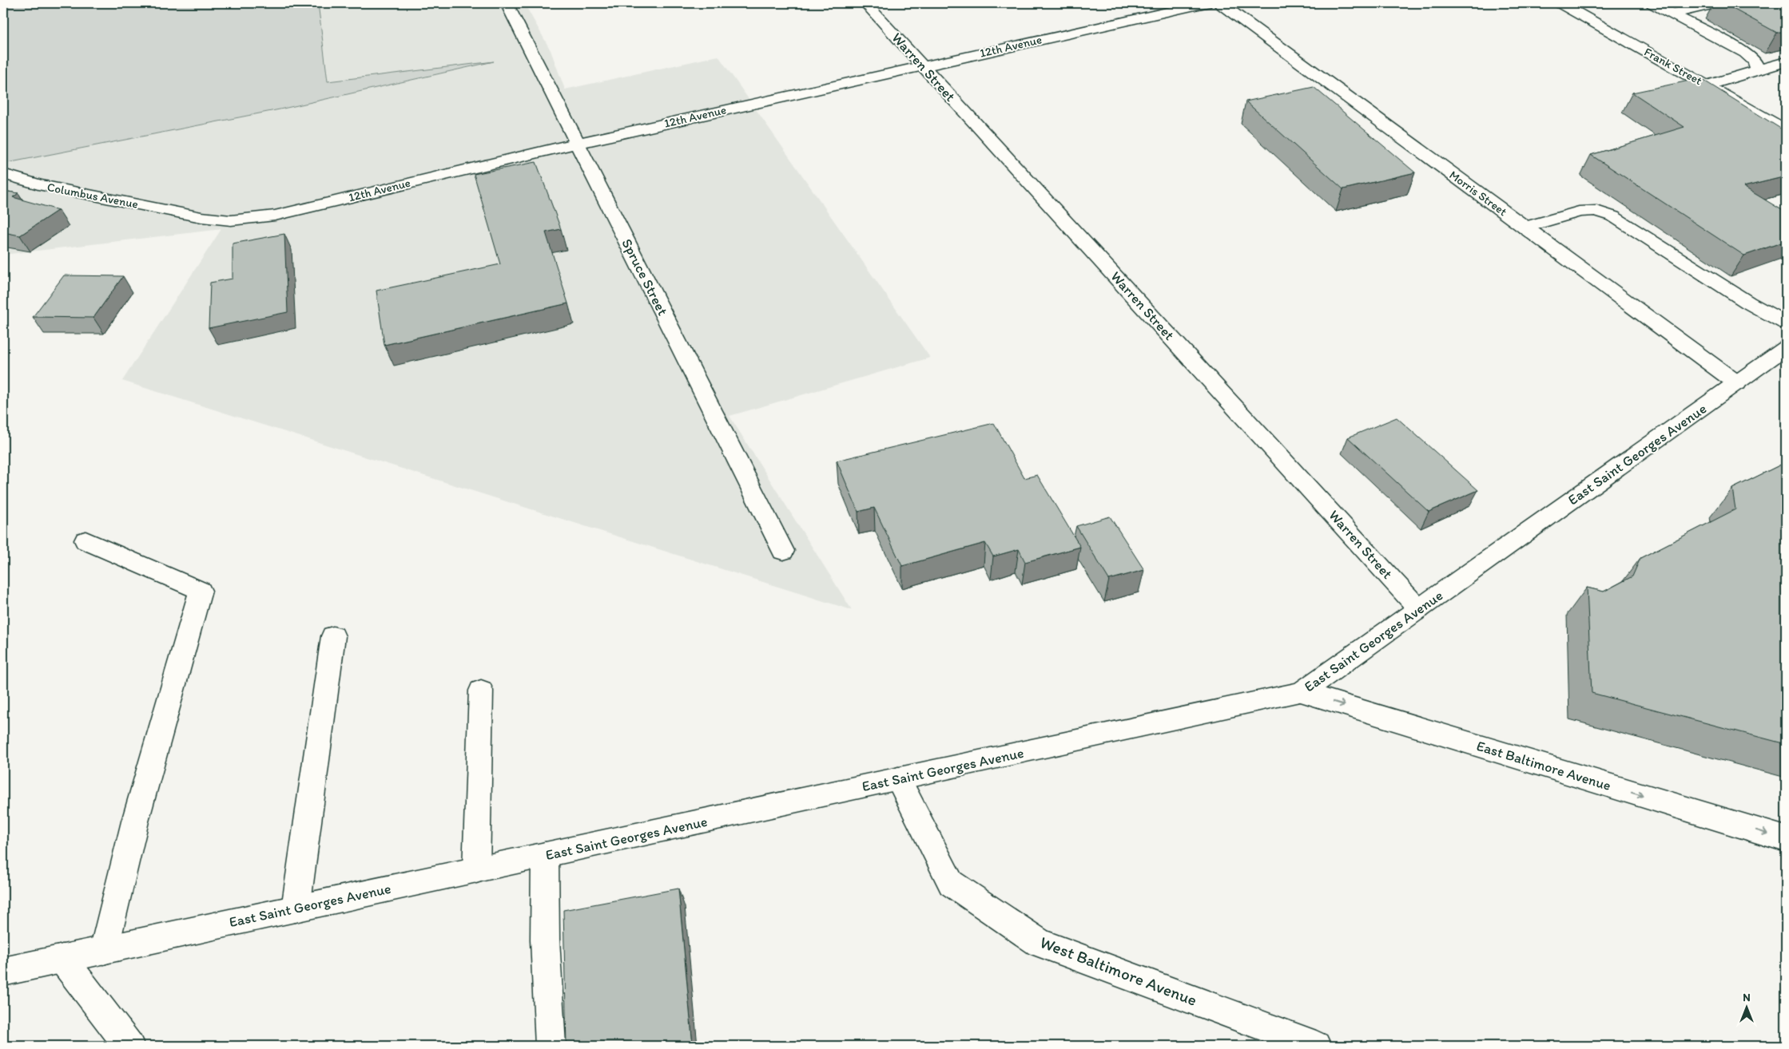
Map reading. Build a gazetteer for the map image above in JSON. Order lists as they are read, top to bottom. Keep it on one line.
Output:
{"streets":{"street":["12th Avenue","Frank Street","Warren Street","Morris Street","Columbus Avenue","Spruce Street","East Saint Georges Avenue","East Baltimore Avenue","West Baltimore Avenue"]},"crossings":[["12th Avenue","Warren Street"],["12th Avenue","Columbus Avenue"],["12th Avenue","Spruce Street"],["Warren Street","East Saint Georges Avenue"],["Morris Street","East Saint Georges Avenue"],["East Saint Georges Avenue","East Baltimore Avenue"],["East Saint Georges Avenue","West Baltimore Avenue"]],"one_way":["East Baltimore Avenue"],"north":"top"}
